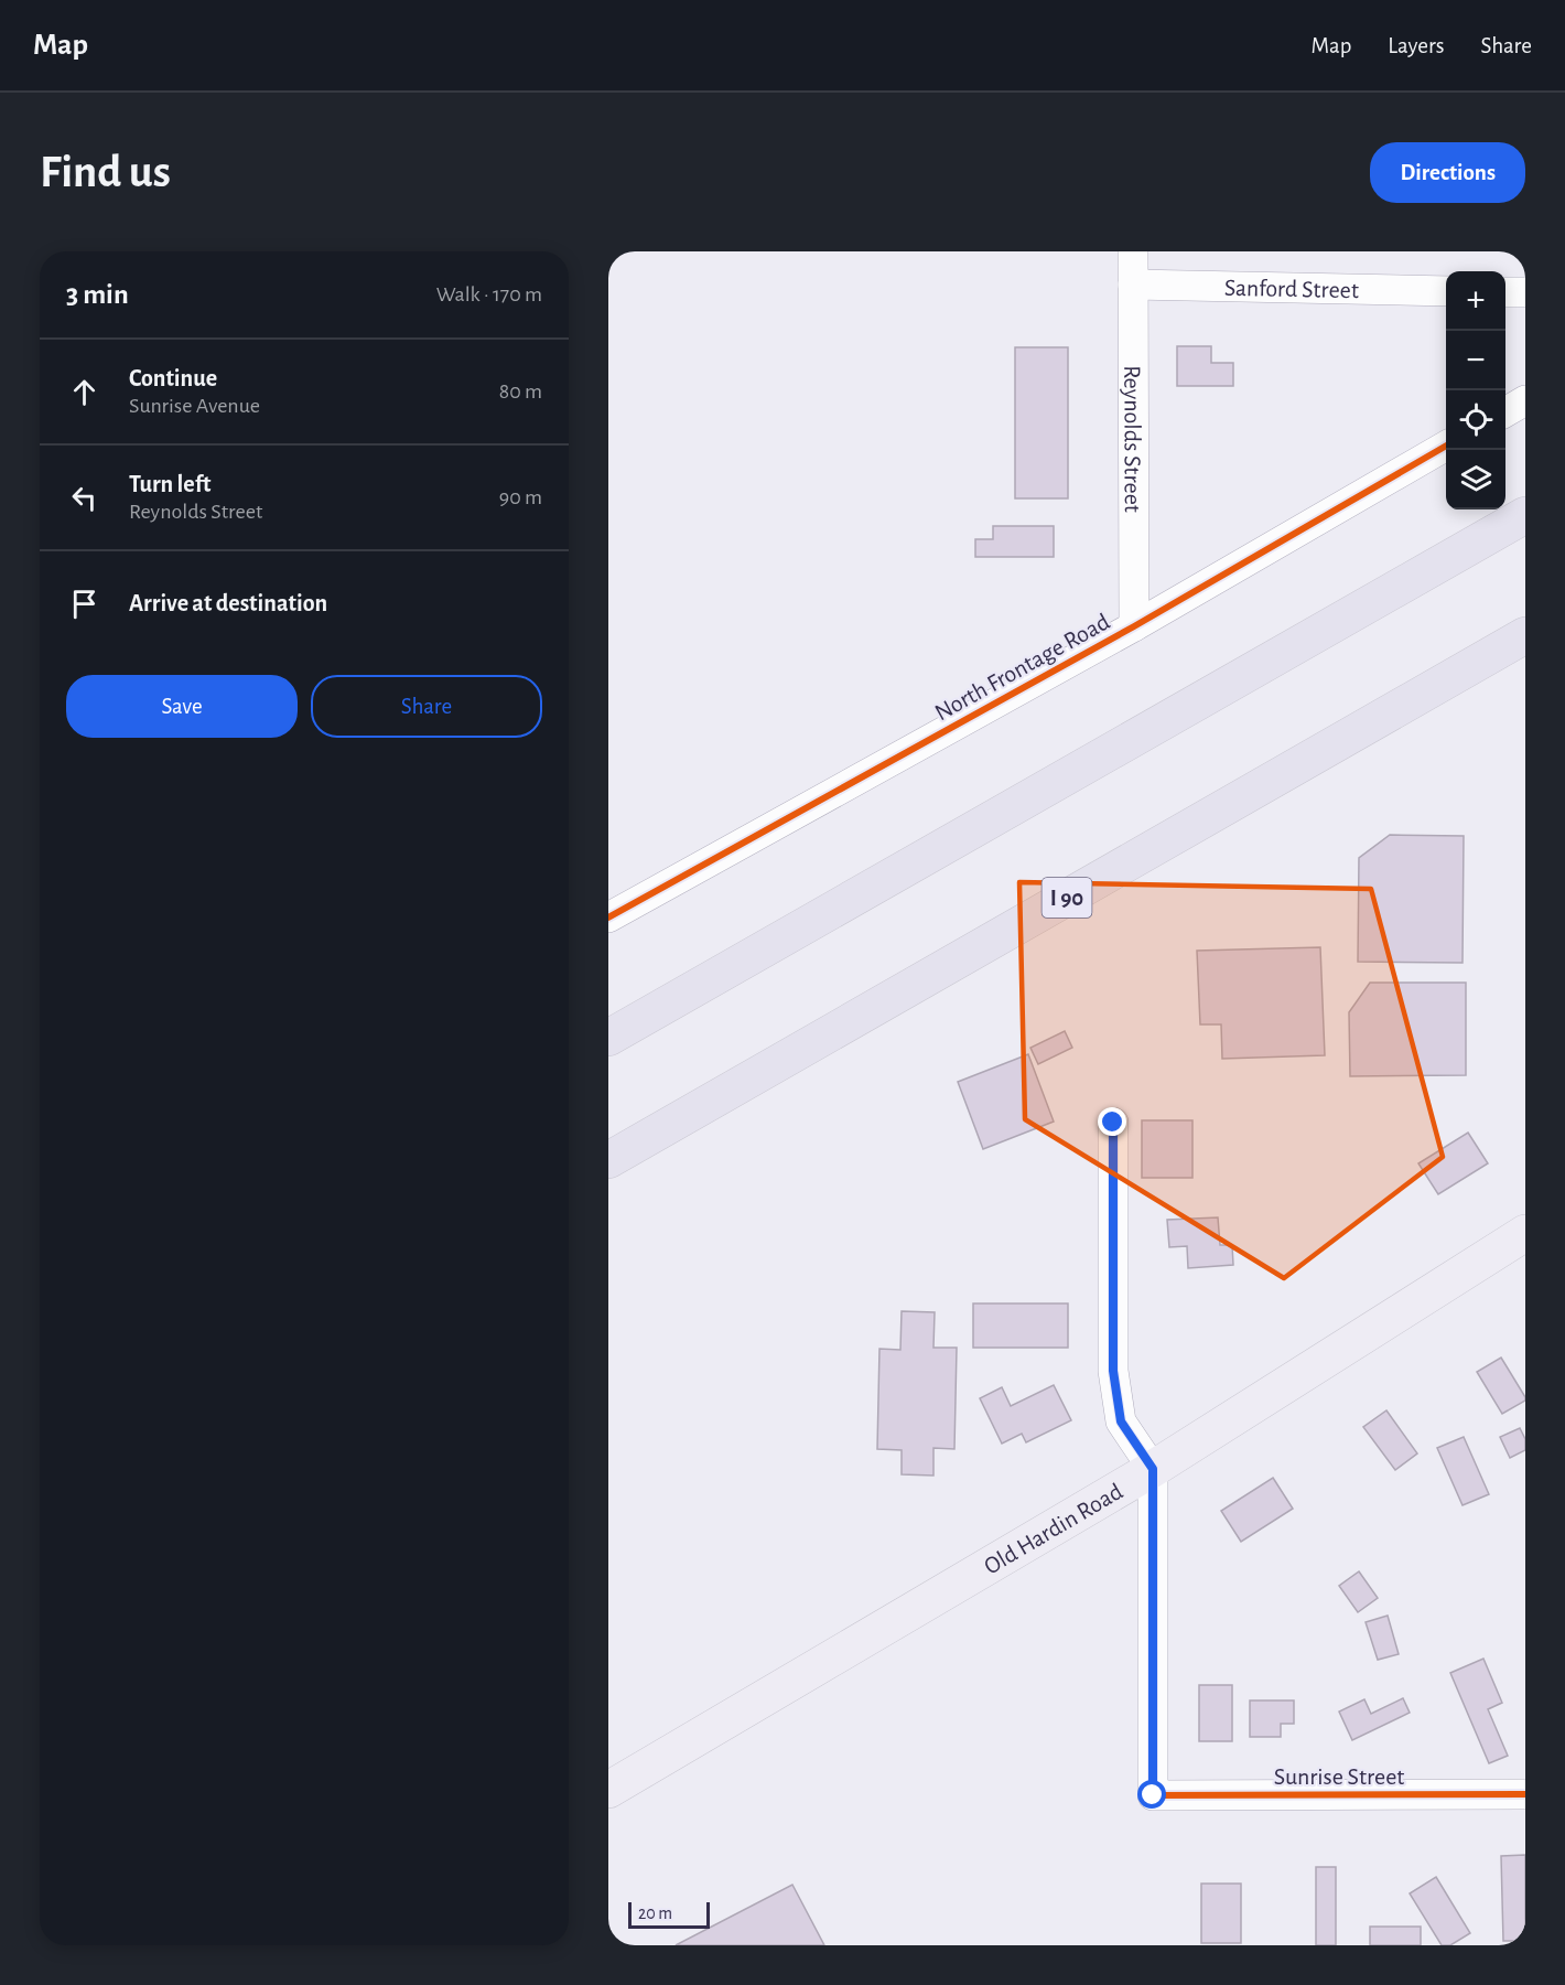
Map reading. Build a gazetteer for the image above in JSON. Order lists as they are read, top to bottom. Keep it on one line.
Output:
{"streets":{"highway":["I 90"],"main road":["Old Hardin Road"],"street":["Sanford Street","Reynolds Street","North Frontage Road","Sunrise Street"]},"crossings":[["Sanford Street","Reynolds Street"],["Reynolds Street","North Frontage Road"],["Old Hardin Road","Sunrise Street"]],"scale_bar":"20 m","page":{"header":"Map","nav":["Map","Layers","Share"],"buttons":["Directions",["Save","Share"]],"title":"Find us","heading":["3 min","Walk · 170 m"],"map_buttons":["+","−"],"list":[["Continue","Sunrise Avenue","80 m"],["Turn left","Reynolds Street","90 m"],"Arrive at destination"],"scale":"20 m"}}
